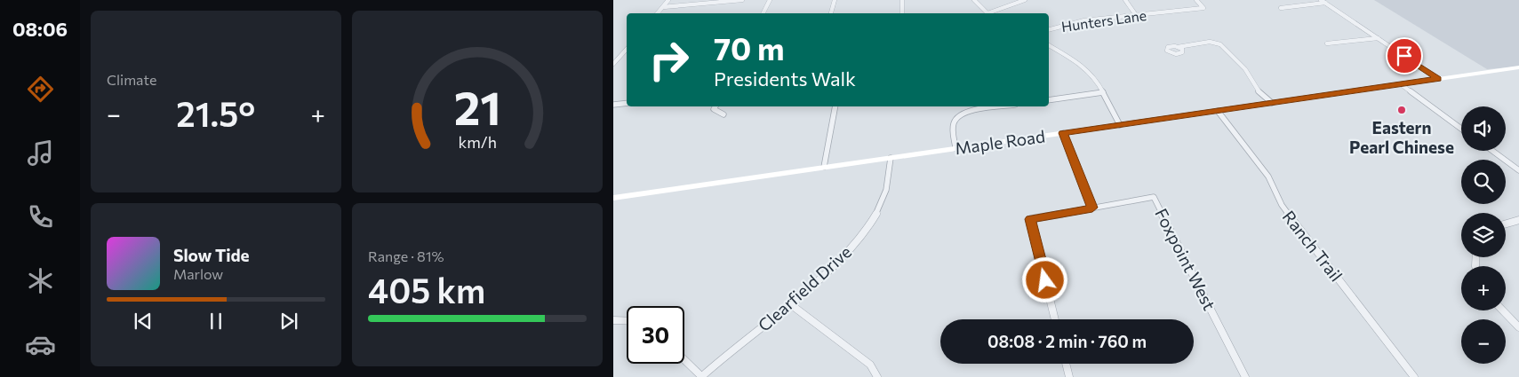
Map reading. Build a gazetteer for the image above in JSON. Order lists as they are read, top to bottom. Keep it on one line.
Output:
{"streets":{"main road":["Maple Road"],"street":["Hunters Lane","Ranch Trail","Foxpoint West","Clearfield Drive"]},"crossings":[["Maple Road","Ranch Trail"],["Maple Road","Clearfield Drive"]],"places":["Eastern Pearl Chinese"],"page":{"tabs":"08:06","tile":["Climate",["Range · 81%","405 km"]],"turn":["70 m","Presidents Walk"],"heat":["−","21.5°","+"],"map_buttons":["+","−"],"song":["Slow Tide","Marlow"],"limit":"30","trip":"08:08 · 2 min · 760 m","gauge":["21","km/h"]}}
